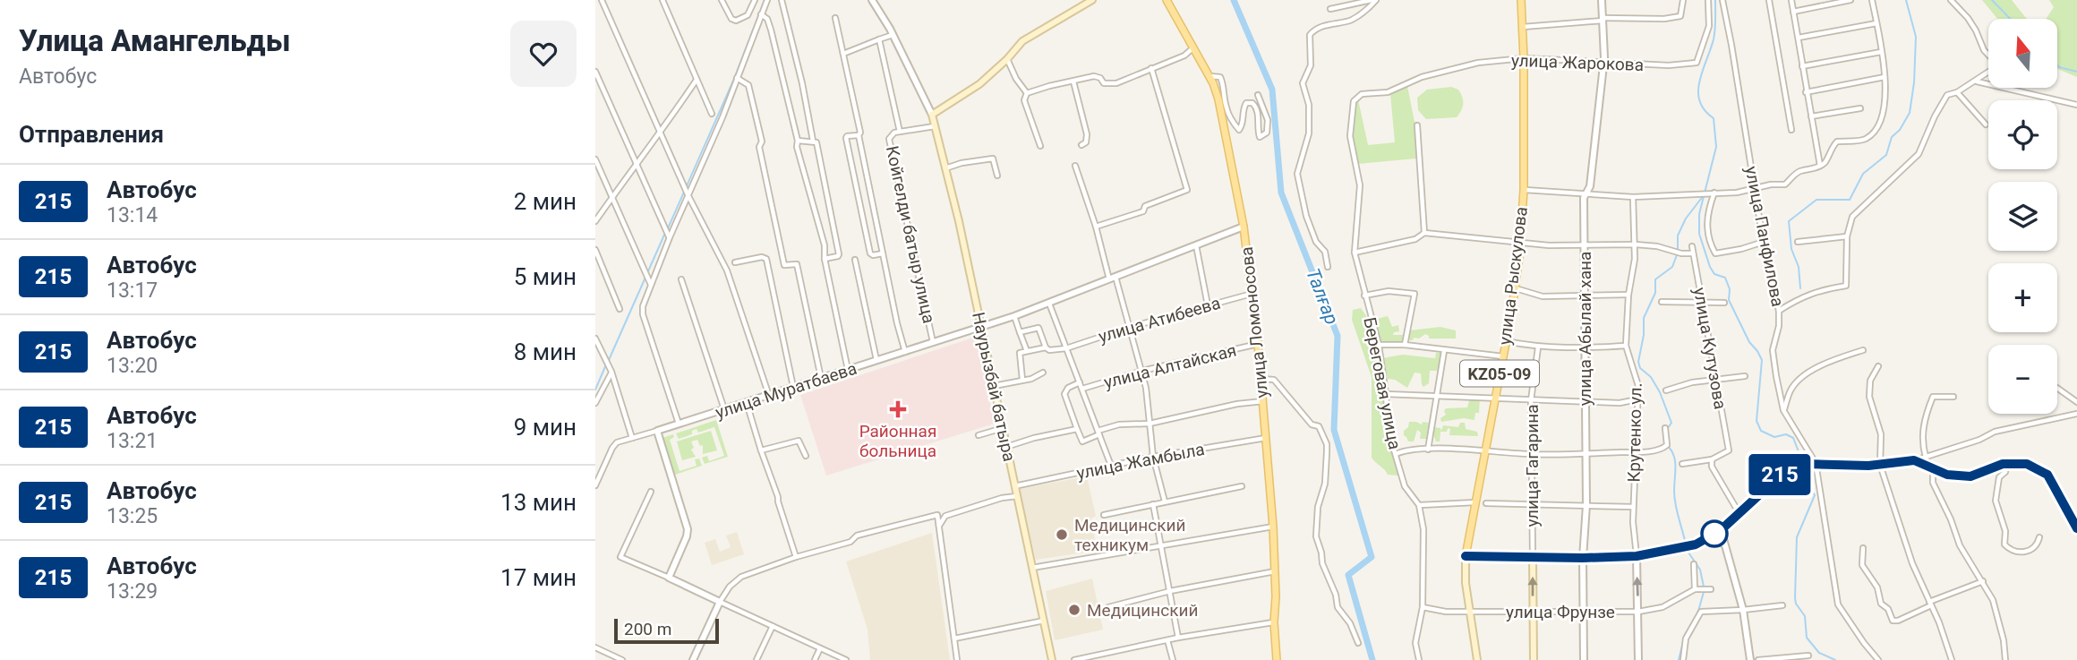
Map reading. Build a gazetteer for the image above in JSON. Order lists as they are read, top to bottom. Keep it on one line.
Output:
{"streets":{"main road":["улица Рыскулова","улица Ломоносова","KZ05-09","Наурызбай батыра","улица Гагарина"],"street":["улица Жарокова","Койгелди батыр улица","улица Панфилова","улица Атибеева","улица Абылай хана","улица Кутузова","улица Алтайская","Береговая улица","улица Муратбаева","Крутенко ул.","улица Жамбыла","улица Фрунзе"]},"crossings":[["улица Жарокова","улица Рыскулова"],["улица Жарокова","улица Абылай хана"],["улица Жарокова","Береговая улица"],["Койгелди батыр улица","улица Муратбаева"],["улица Рыскулова","улица Фрунзе"],["улица Атибеева","улица Ломоносова"],["улица Ломоносова","улица Алтайская"],["улица Ломоносова","улица Муратбаева"],["улица Ломоносова","улица Жамбыла"],["улица Абылай хана","улица Фрунзе"],["Береговая улица","улица Фрунзе"],["Наурызбай батыра","улица Муратбаева"],["Наурызбай батыра","улица Жамбыла"],["улица Гагарина","улица Фрунзе"]],"water":["Талғар"],"places":{"health":["Районная больница"],"other":["Медицинский техникум","Медицинский"]},"lines":["bus line 215"],"scale_bar":"200 m","north":"top","page":{"heading":[["Улица Амангельды","Автобус"],"Отправления"],"on_map":"215","map_buttons":["+","−"],"list":[{"mark":"215","name":"Автобус","note":"13:14","value":"2 мин"},{"mark":"215","name":"Автобус","note":"13:17","value":"5 мин"},{"mark":"215","name":"Автобус","note":"13:20","value":"8 мин"},{"mark":"215","name":"Автобус","note":"13:21","value":"9 мин"},{"mark":"215","name":"Автобус","note":"13:25","value":"13 мин"},{"mark":"215","name":"Автобус","note":"13:29","value":"17 мин"}],"scale":"200 m"}}
